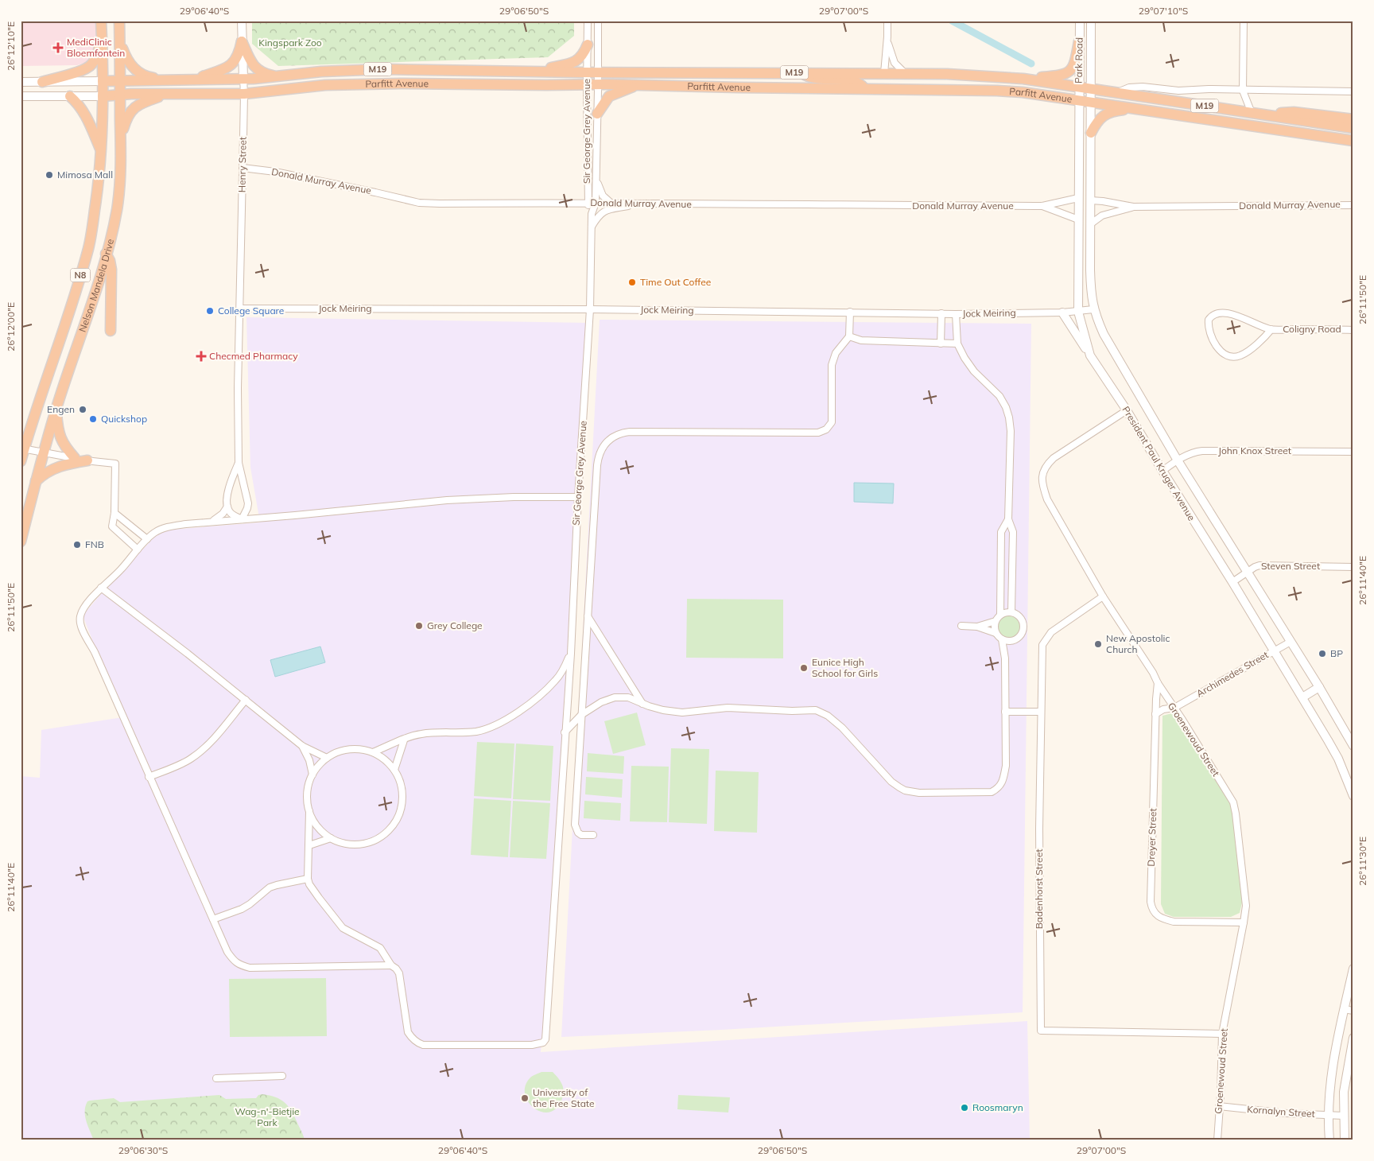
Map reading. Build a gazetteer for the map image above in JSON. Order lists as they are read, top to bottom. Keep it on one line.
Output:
{"streets":{"highway":["M19","Parfitt Avenue","N8","Nelson Mandela Drive"],"street":["Park Road","Sir George Grey Avenue","Henry Street","Donald Murray Avenue","Jock Meiring","Coligny Road","John Knox Street","President Paul Kruger Avenue","Steven Street","Archimedes Street","Groenewoud Street","Dreyer Street","Badenhorst Street","Kornalyn Street"]},"crossings":[["Park Road","Parfitt Avenue"],["Park Road","President Paul Kruger Avenue"],["Parfitt Avenue","Sir George Grey Avenue"],["Parfitt Avenue","Henry Street"],["Parfitt Avenue","N8"],["Parfitt Avenue","Nelson Mandela Drive"],["Parfitt Avenue","President Paul Kruger Avenue"],["Sir George Grey Avenue","Donald Murray Avenue"],["Sir George Grey Avenue","Jock Meiring"],["Henry Street","Donald Murray Avenue"],["Henry Street","Jock Meiring"],["Donald Murray Avenue","President Paul Kruger Avenue"],["N8","Nelson Mandela Drive"],["Jock Meiring","President Paul Kruger Avenue"],["John Knox Street","President Paul Kruger Avenue"],["President Paul Kruger Avenue","Steven Street"],["President Paul Kruger Avenue","Archimedes Street"],["President Paul Kruger Avenue","Groenewoud Street"],["Archimedes Street","Groenewoud Street"],["Archimedes Street","Dreyer Street"],["Groenewoud Street","Dreyer Street"],["Groenewoud Street","Badenhorst Street"],["Groenewoud Street","Kornalyn Street"]],"parks":["Kingspark Zoo","Wag-n'-Bietjie Park"],"places":{"health":["MediClinic Bloemfontein","Checmed Pharmacy"],"other":["Mimosa Mall","Time Out Coffee","College Square","Engen","Quickshop","FNB","Grey College","New Apostolic Church","BP","Eunice High School for Girls","University of the Free State","Roosmaryn"]},"coordinates":["29°06'40\"S","29°06'50\"S","29°07'00\"S","29°07'10\"S","26°12'10\"E","26°11'50\"E","26°12'00\"E","26°11'40\"E","26°11'30\"E","29°06'30\"S"]}
